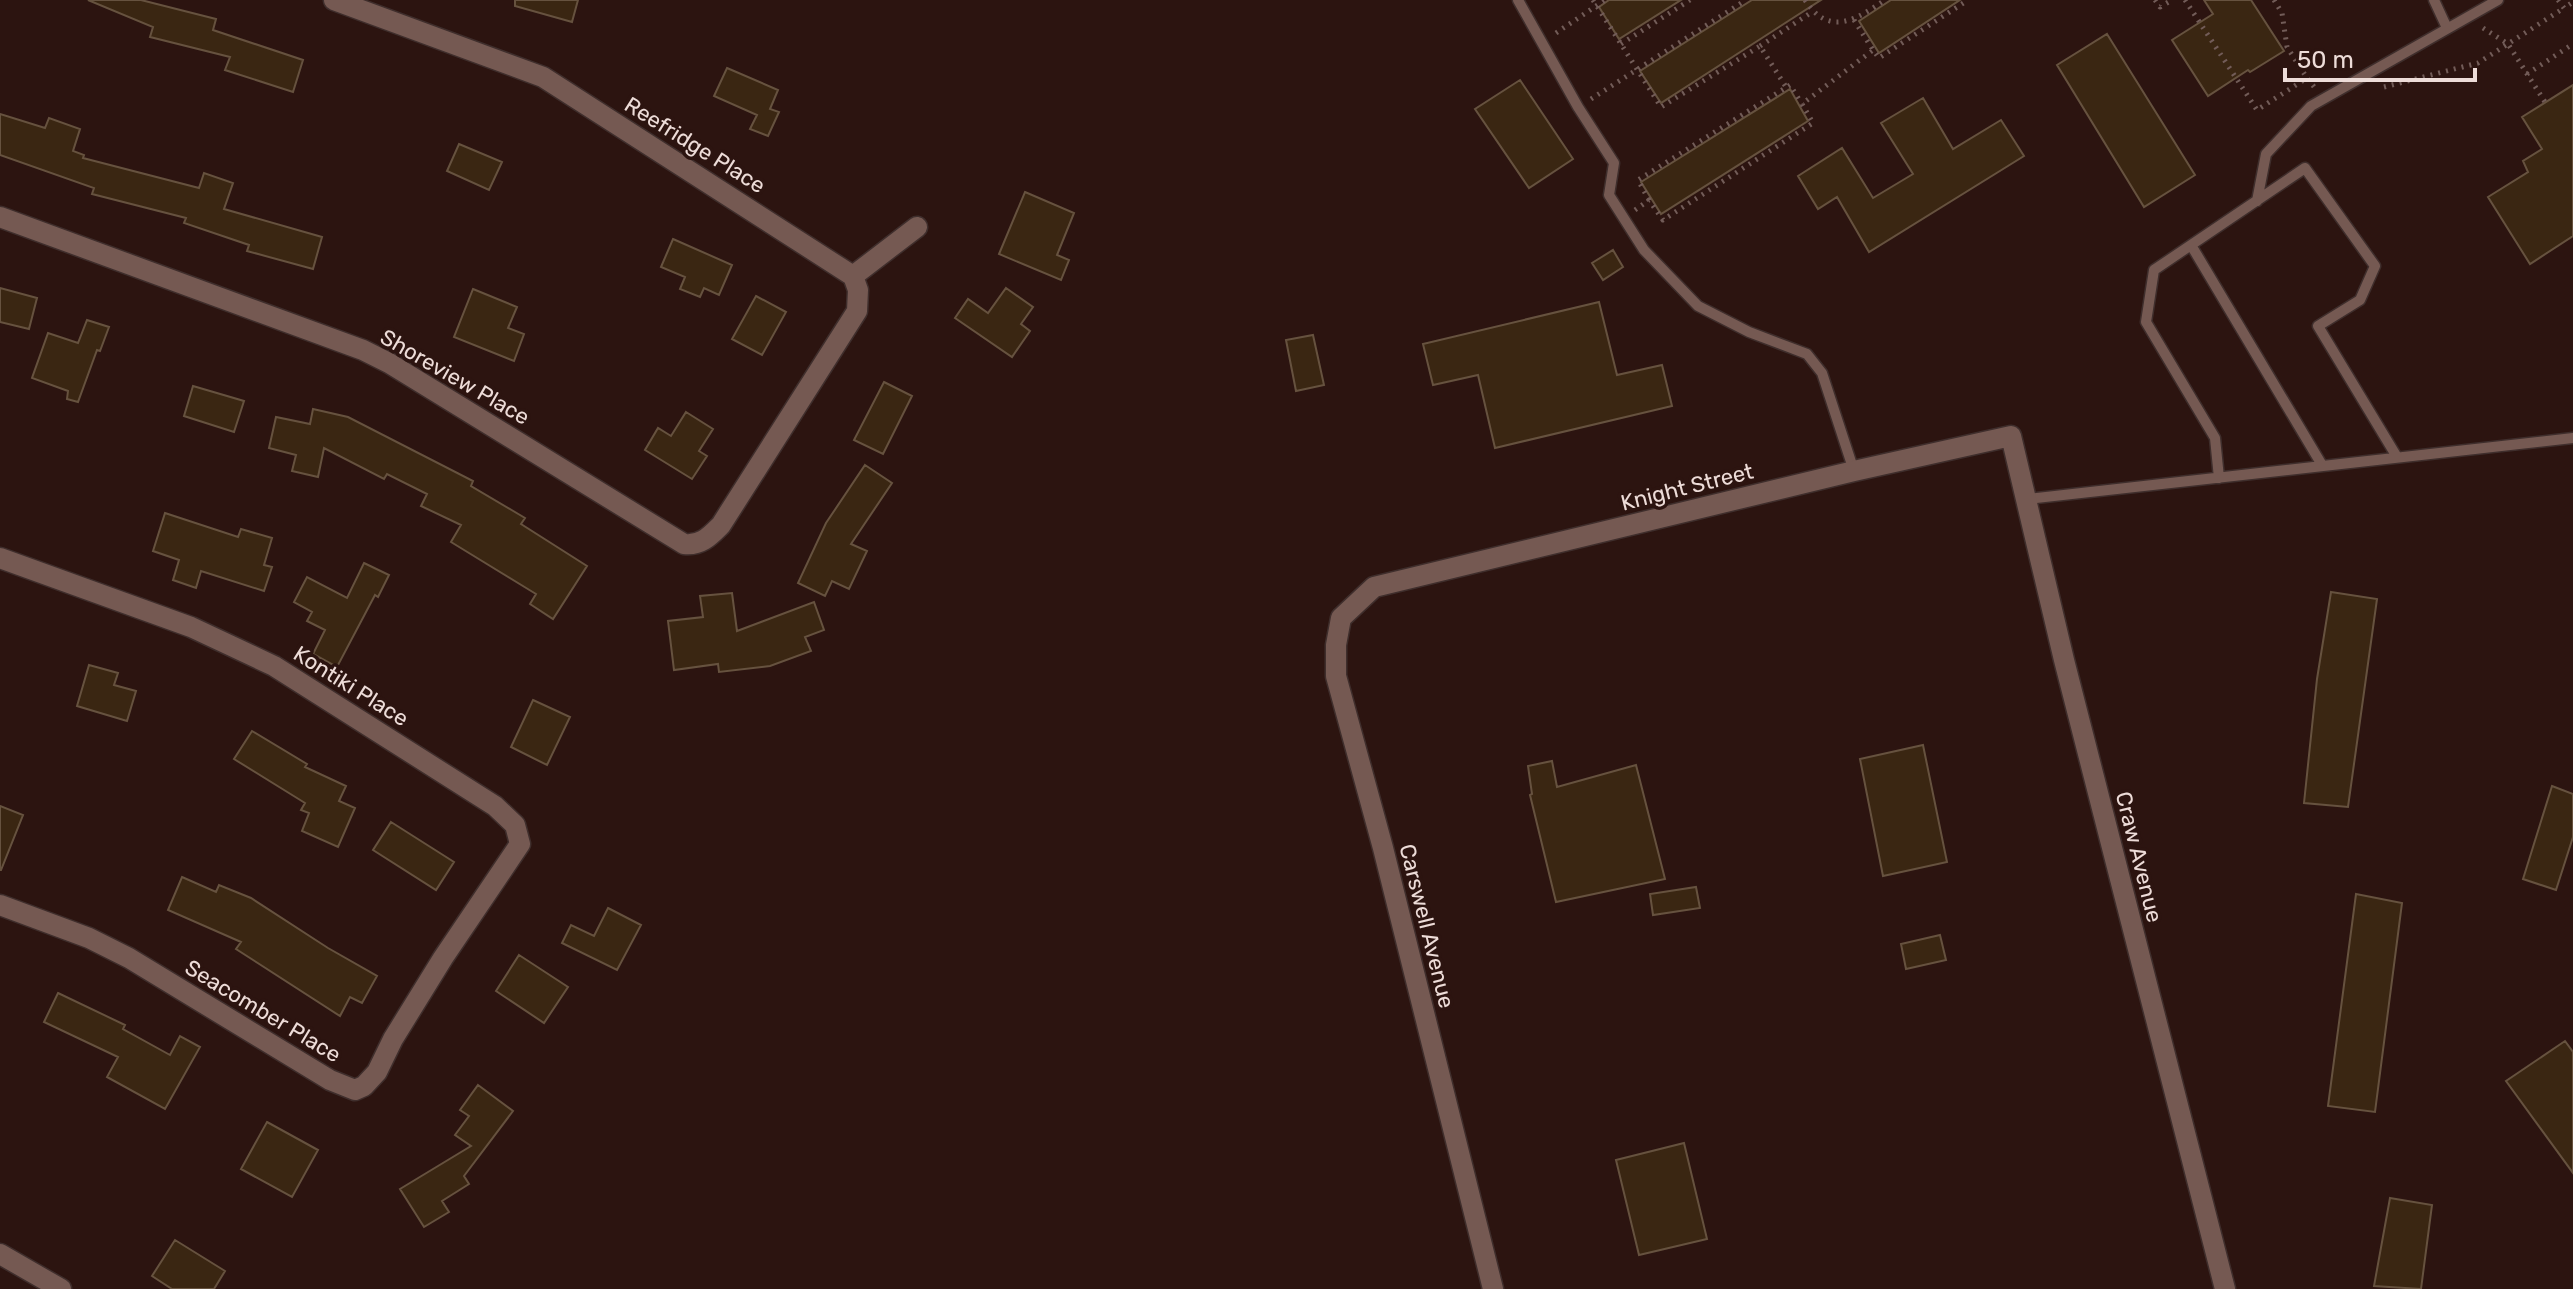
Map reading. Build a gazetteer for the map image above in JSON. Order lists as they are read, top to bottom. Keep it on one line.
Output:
{"streets":{"street":["Reefridge Place","Shoreview Place","Knight Street","Kontiki Place","Craw Avenue","Carswell Avenue","Seacomber Place"]},"crossings":[["Reefridge Place","Shoreview Place"],["Knight Street","Craw Avenue"],["Knight Street","Carswell Avenue"],["Kontiki Place","Seacomber Place"]],"scale_bar":"50 m"}
